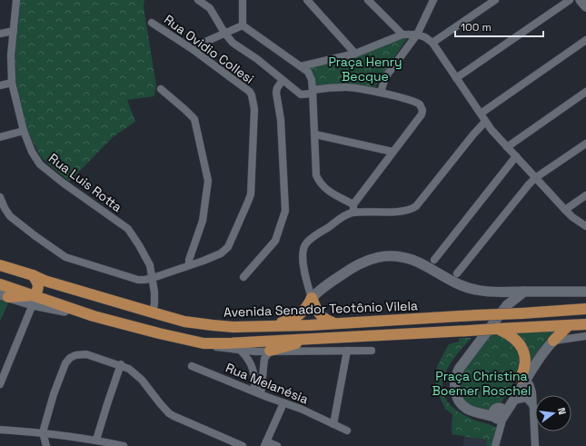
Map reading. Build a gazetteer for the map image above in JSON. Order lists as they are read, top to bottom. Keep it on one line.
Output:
{"streets":{"main road":["Avenida Senador Teotônio Vilela"],"street":["Rua Ovidio Collesi","Rua Luis Rotta","Rua Melanésia"]},"crossings":[["Rua Ovidio Collesi","Rua Luis Rotta"],["Rua Luis Rotta","Avenida Senador Teotônio Vilela"]],"parks":["Praça Henry Becque","Praça Christina Boemer Roschel"],"scale_bar":"100 m","north":"right"}
